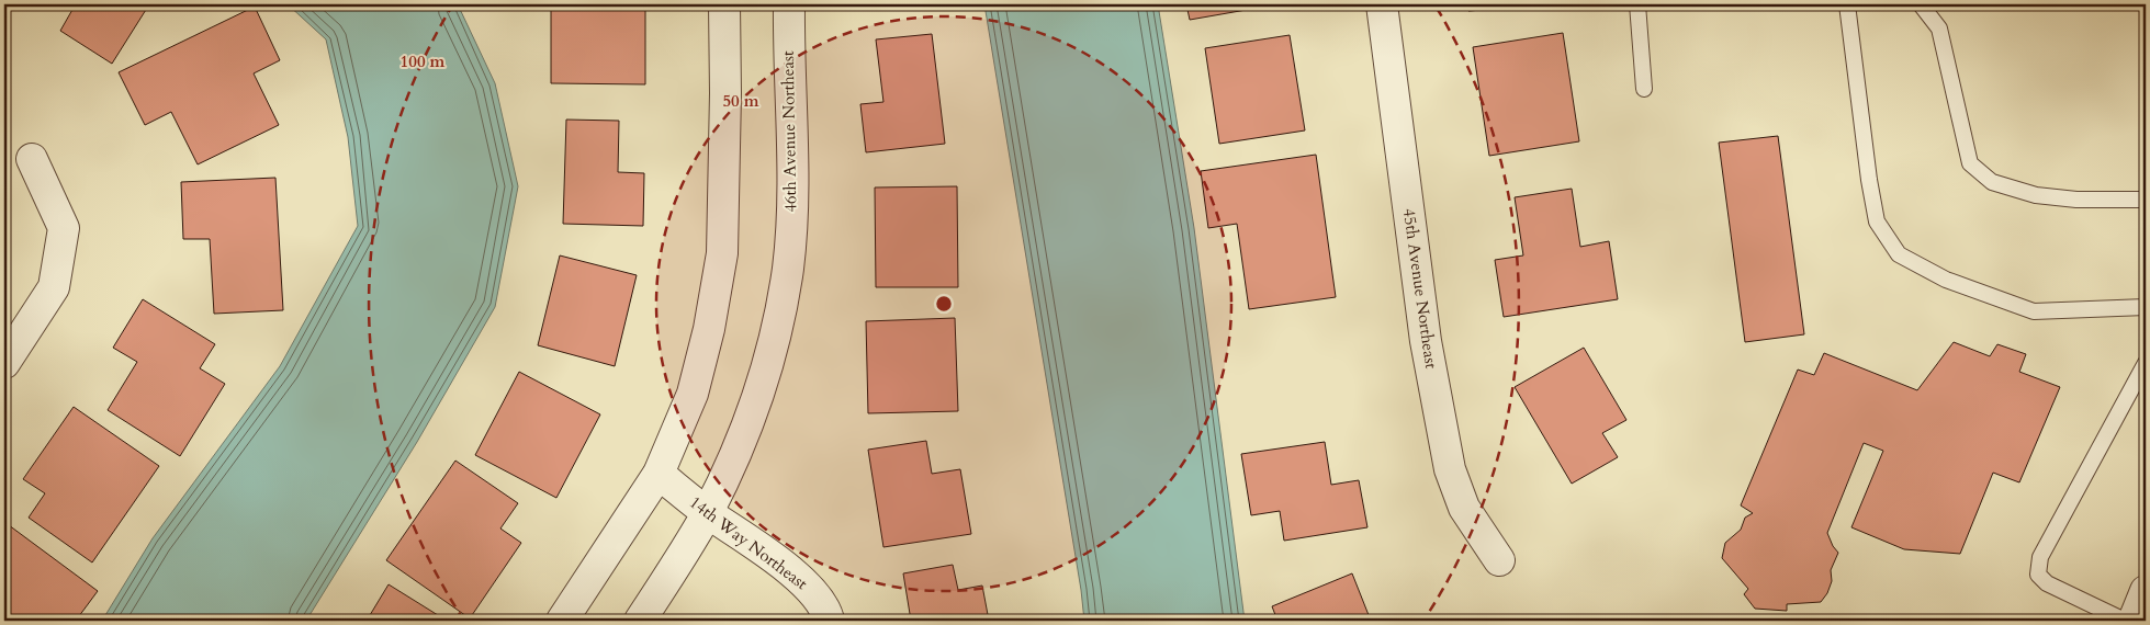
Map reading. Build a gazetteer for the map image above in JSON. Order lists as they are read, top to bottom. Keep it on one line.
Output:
{"streets":{"street":["46th Avenue Northeast","45th Avenue Northeast","14th Way Northeast"]},"crossings":[["46th Avenue Northeast","14th Way Northeast"]],"rings":["100 m","50 m"]}
